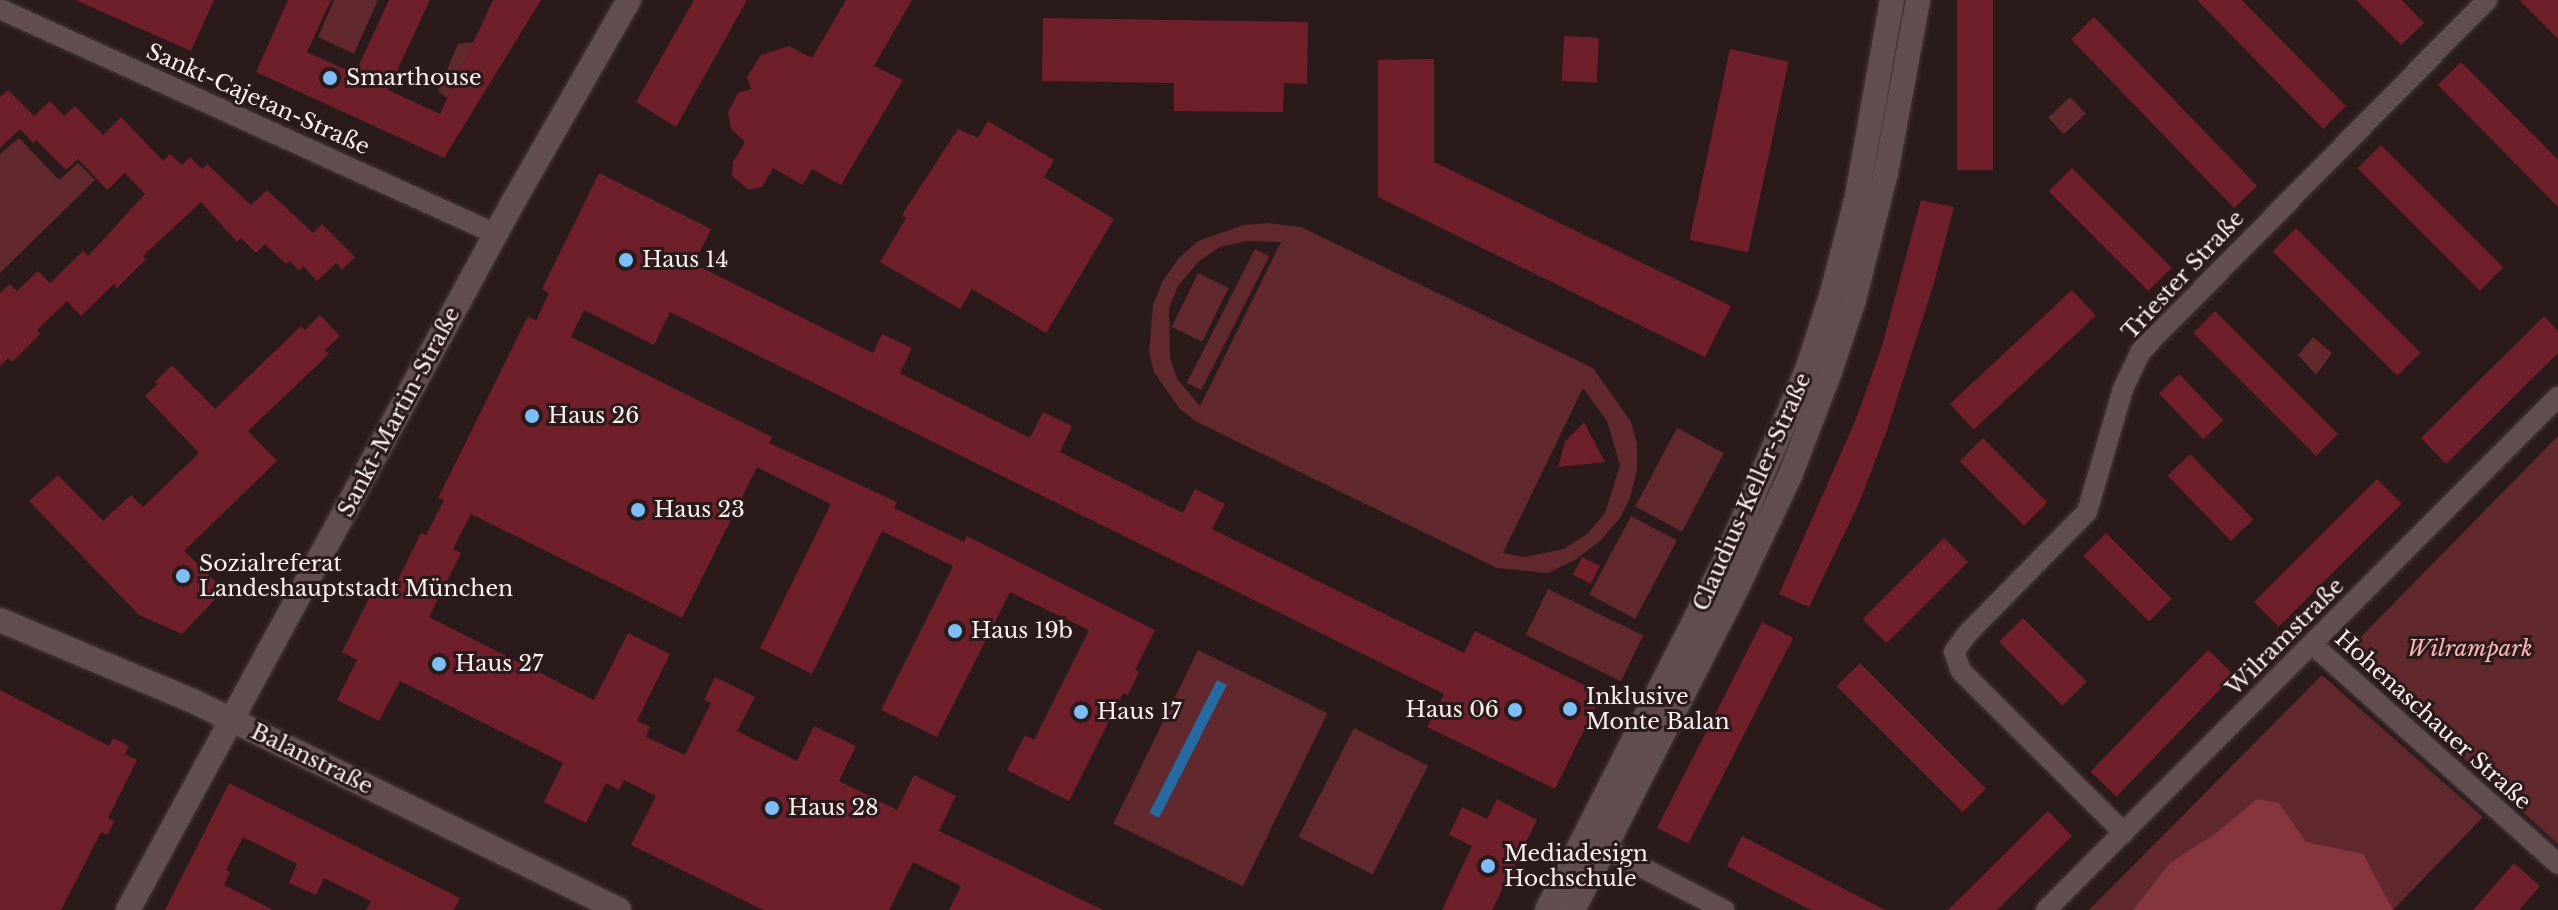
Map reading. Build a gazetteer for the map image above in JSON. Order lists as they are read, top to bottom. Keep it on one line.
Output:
{"streets":{"main road":["Sankt-Martin-Straße","Claudius-Keller-Straße","Balanstraße"],"street":["Sankt-Cajetan-Straße","Triester Straße","Wilramstraße","Hohenaschauer Straße"]},"crossings":[["Sankt-Cajetan-Straße","Sankt-Martin-Straße"],["Triester Straße","Wilramstraße"],["Sankt-Martin-Straße","Balanstraße"],["Wilramstraße","Hohenaschauer Straße"]],"parks":["Wilrampark"],"places":["Smarthouse","Haus 14","Haus 26","Haus 23","Sozialreferat Landeshauptstadt München","Haus 19b","Haus 27","Inklusive Monte Balan","Haus 06","Haus 17","Haus 28","Mediadesign Hochschule"]}
